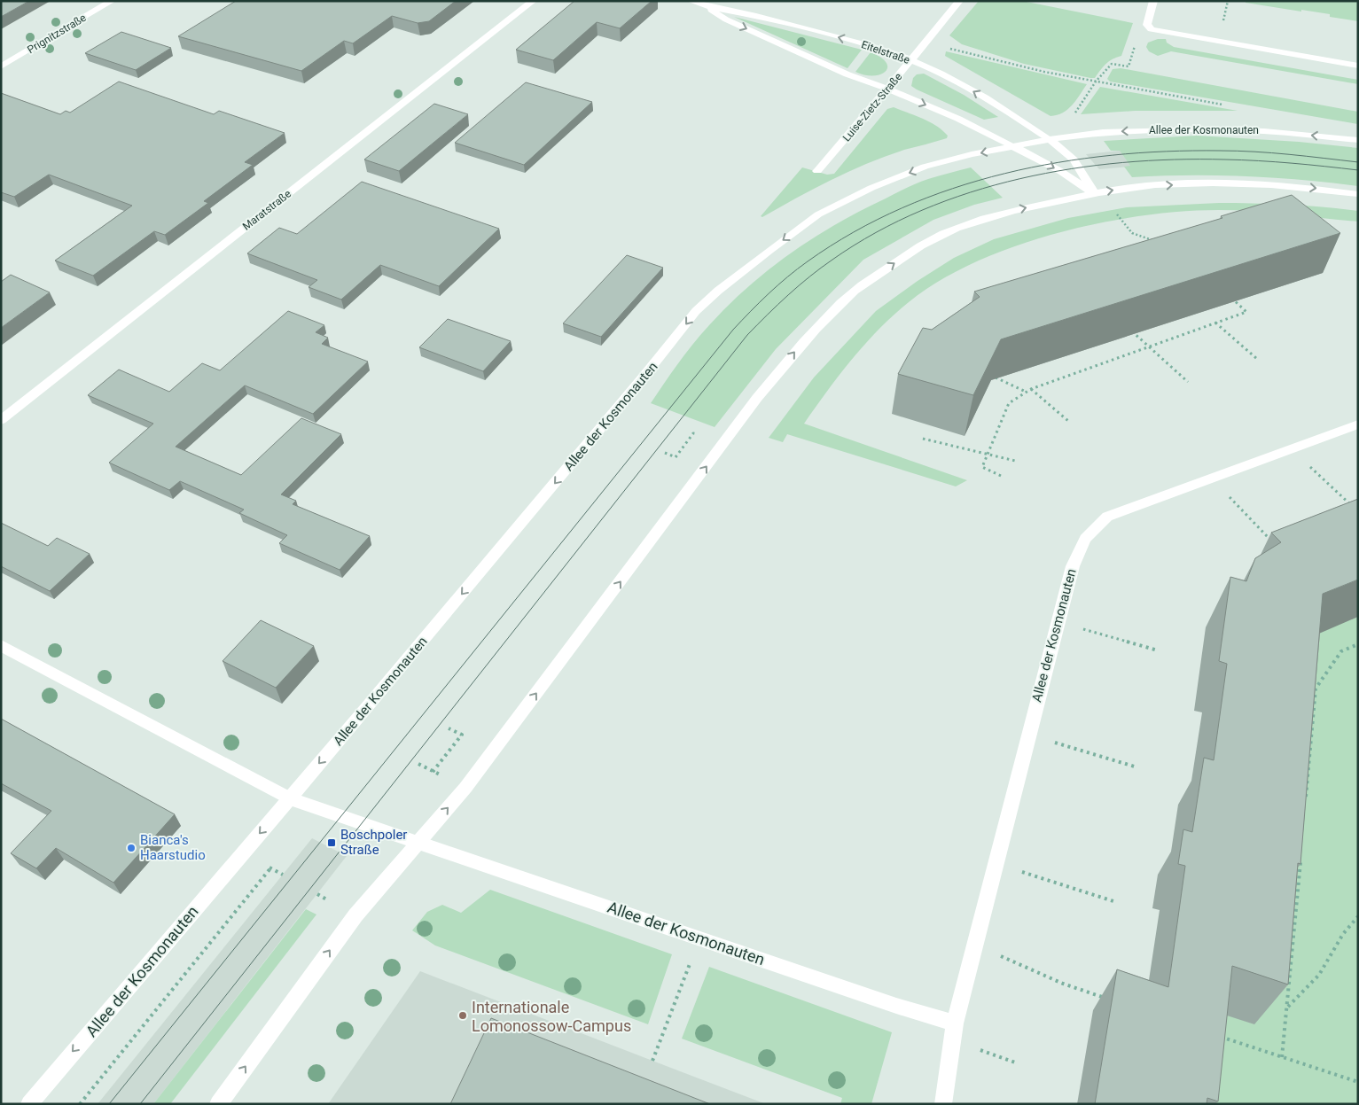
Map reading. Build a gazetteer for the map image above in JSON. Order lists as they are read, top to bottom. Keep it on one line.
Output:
{"streets":{"street":["Prignitzstraße","Eitelstraße","Luise-Zietz-Straße","Allee der Kosmonauten","Maratstraße"]},"crossings":[["Eitelstraße","Luise-Zietz-Straße"],["Eitelstraße","Allee der Kosmonauten"]],"places":{"transit":["Boschpoler Straße"],"other":["Bianca's Haarstudio","Internationale Lomonossow-Campus"]}}
